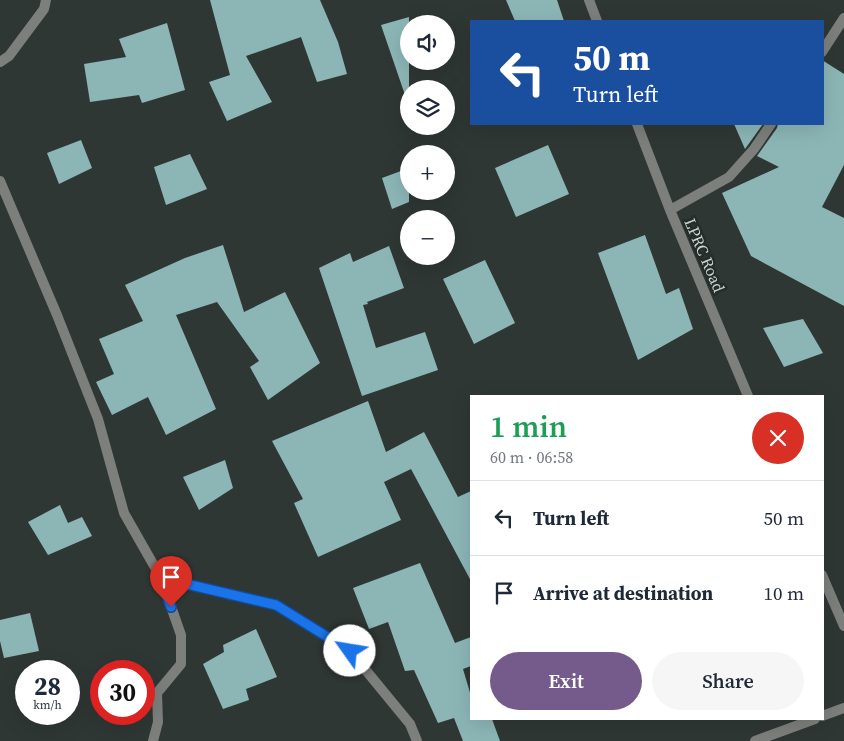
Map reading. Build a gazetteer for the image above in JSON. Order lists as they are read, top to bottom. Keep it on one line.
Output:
{"streets":{"street":["LPRC Road"]},"page":{"map_buttons":["+","−"],"turn":["50 m","Turn left"],"heading":["1 min","60 m · 06:58"],"list":[{"name":"Turn left","value":"50 m"},{"name":"Arrive at destination","value":"10 m"}],"buttons":["Exit","Share"],"speed":"28 km/h","limit":"30"}}
